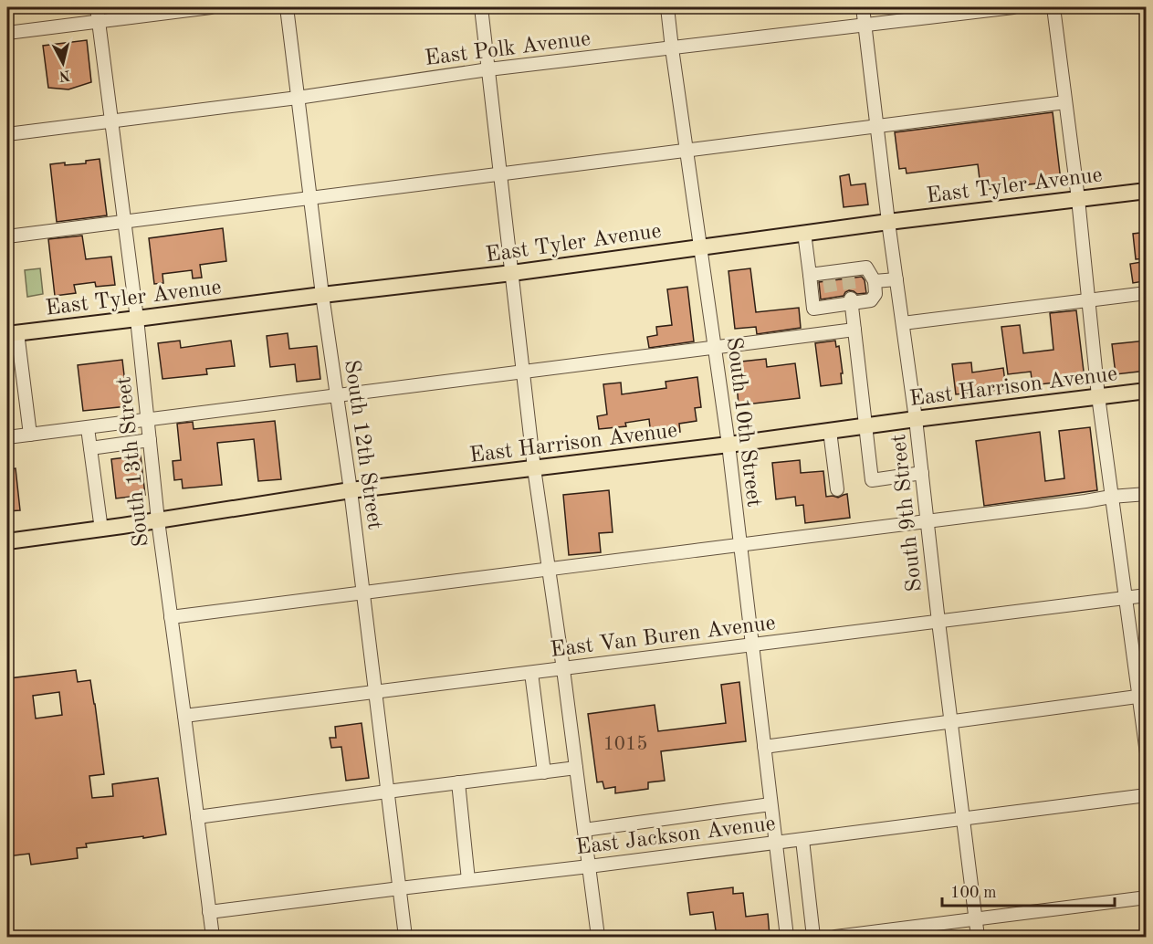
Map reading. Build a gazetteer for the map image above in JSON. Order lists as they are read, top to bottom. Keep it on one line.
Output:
{"streets":{"main road":["East Tyler Avenue","East Harrison Avenue"],"street":["East Polk Avenue","South 10th Street","South 12th Street","South 13th Street","South 9th Street","East Van Buren Avenue","East Jackson Avenue"]},"crossings":[["East Polk Avenue","South 10th Street"],["East Polk Avenue","South 12th Street"],["East Polk Avenue","South 13th Street"],["East Polk Avenue","South 9th Street"],["East Tyler Avenue","South 10th Street"],["East Tyler Avenue","South 12th Street"],["East Tyler Avenue","South 13th Street"],["East Tyler Avenue","South 9th Street"],["East Harrison Avenue","South 10th Street"],["East Harrison Avenue","South 12th Street"],["East Harrison Avenue","South 13th Street"],["East Harrison Avenue","South 9th Street"],["South 10th Street","East Van Buren Avenue"],["South 10th Street","East Jackson Avenue"],["South 12th Street","East Van Buren Avenue"],["South 12th Street","East Jackson Avenue"],["South 13th Street","East Van Buren Avenue"],["South 13th Street","East Jackson Avenue"],["South 9th Street","East Van Buren Avenue"],["South 9th Street","East Jackson Avenue"]],"house_numbers":["1015"],"scale_bar":"100 m","north":"bottom"}
